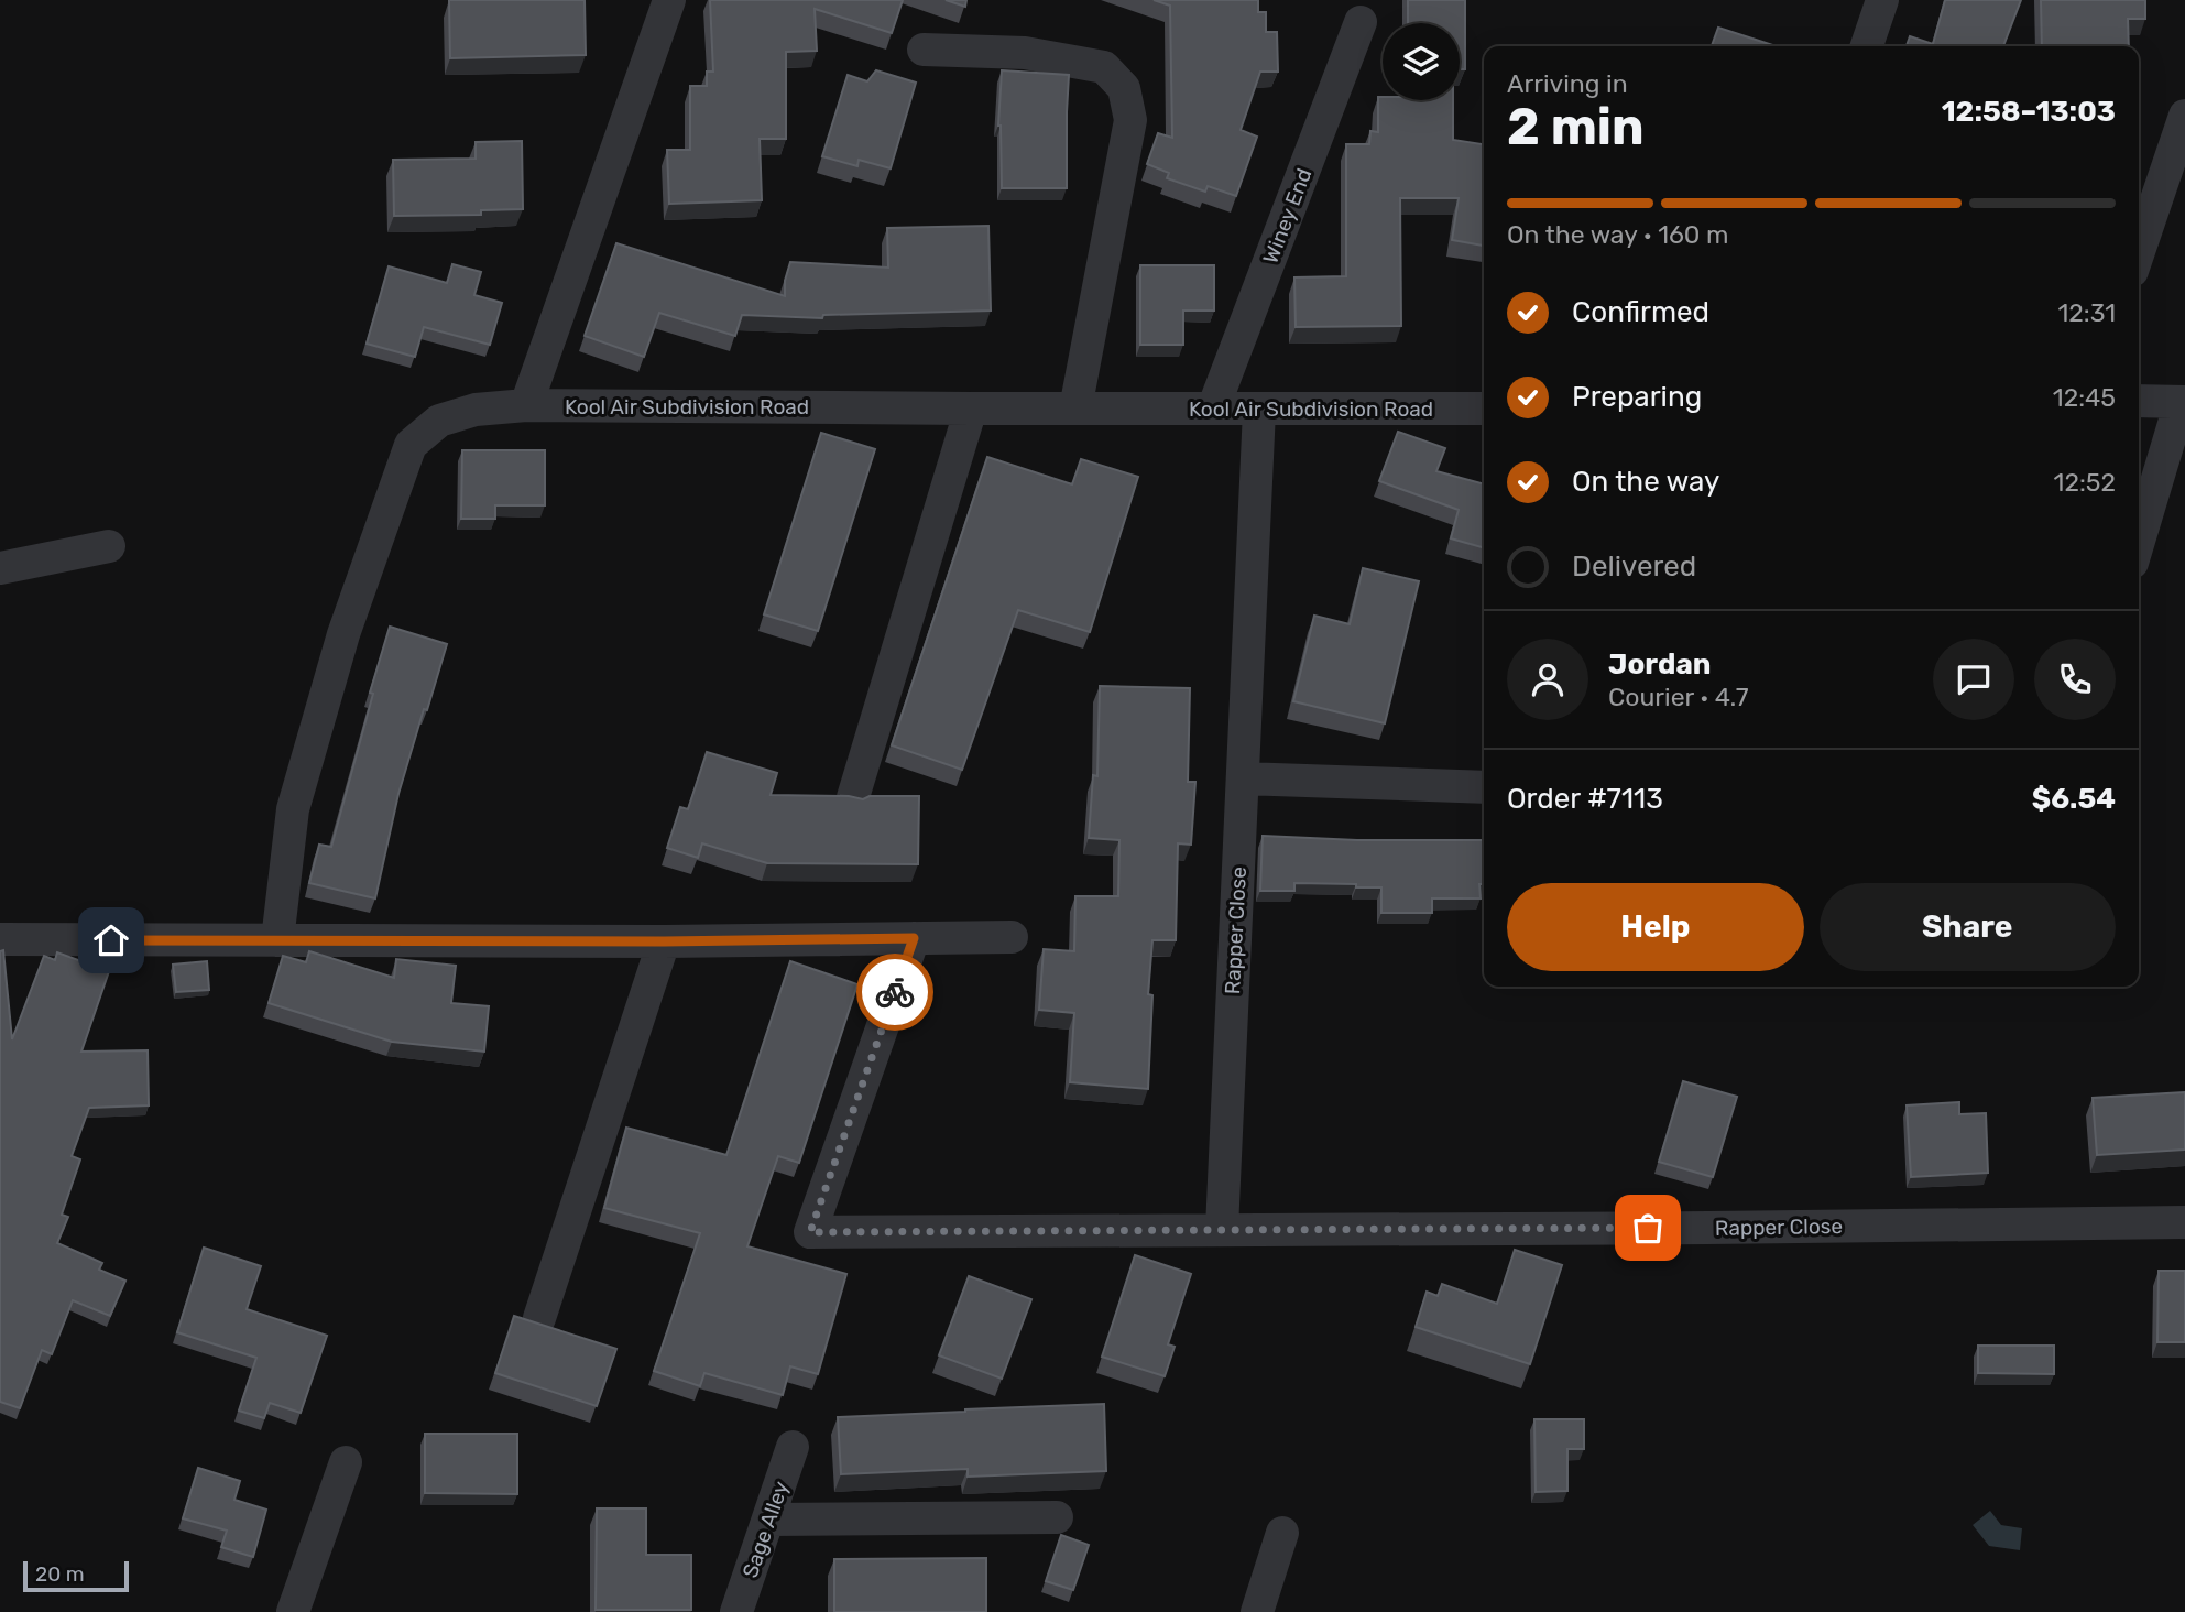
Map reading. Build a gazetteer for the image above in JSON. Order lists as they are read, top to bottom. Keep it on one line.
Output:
{"streets":{"street":["Winey End","Kool Air Subdivision Road","Rapper Close","Sage Alley"]},"crossings":[["Winey End","Kool Air Subdivision Road"],["Kool Air Subdivision Road","Rapper Close"]],"scale_bar":"20 m","page":{"heading":["2 min","Arriving in","12:58–13:03"],"panel":["Jordan","Courier · 4.7","Order #7113","$6.54"],"bar":"On the way · 160 m","list":[["Confirmed","12:31"],["Preparing","12:45"],["On the way","12:52"],"Delivered"],"buttons":["Help","Share"],"scale":"20 m"}}
